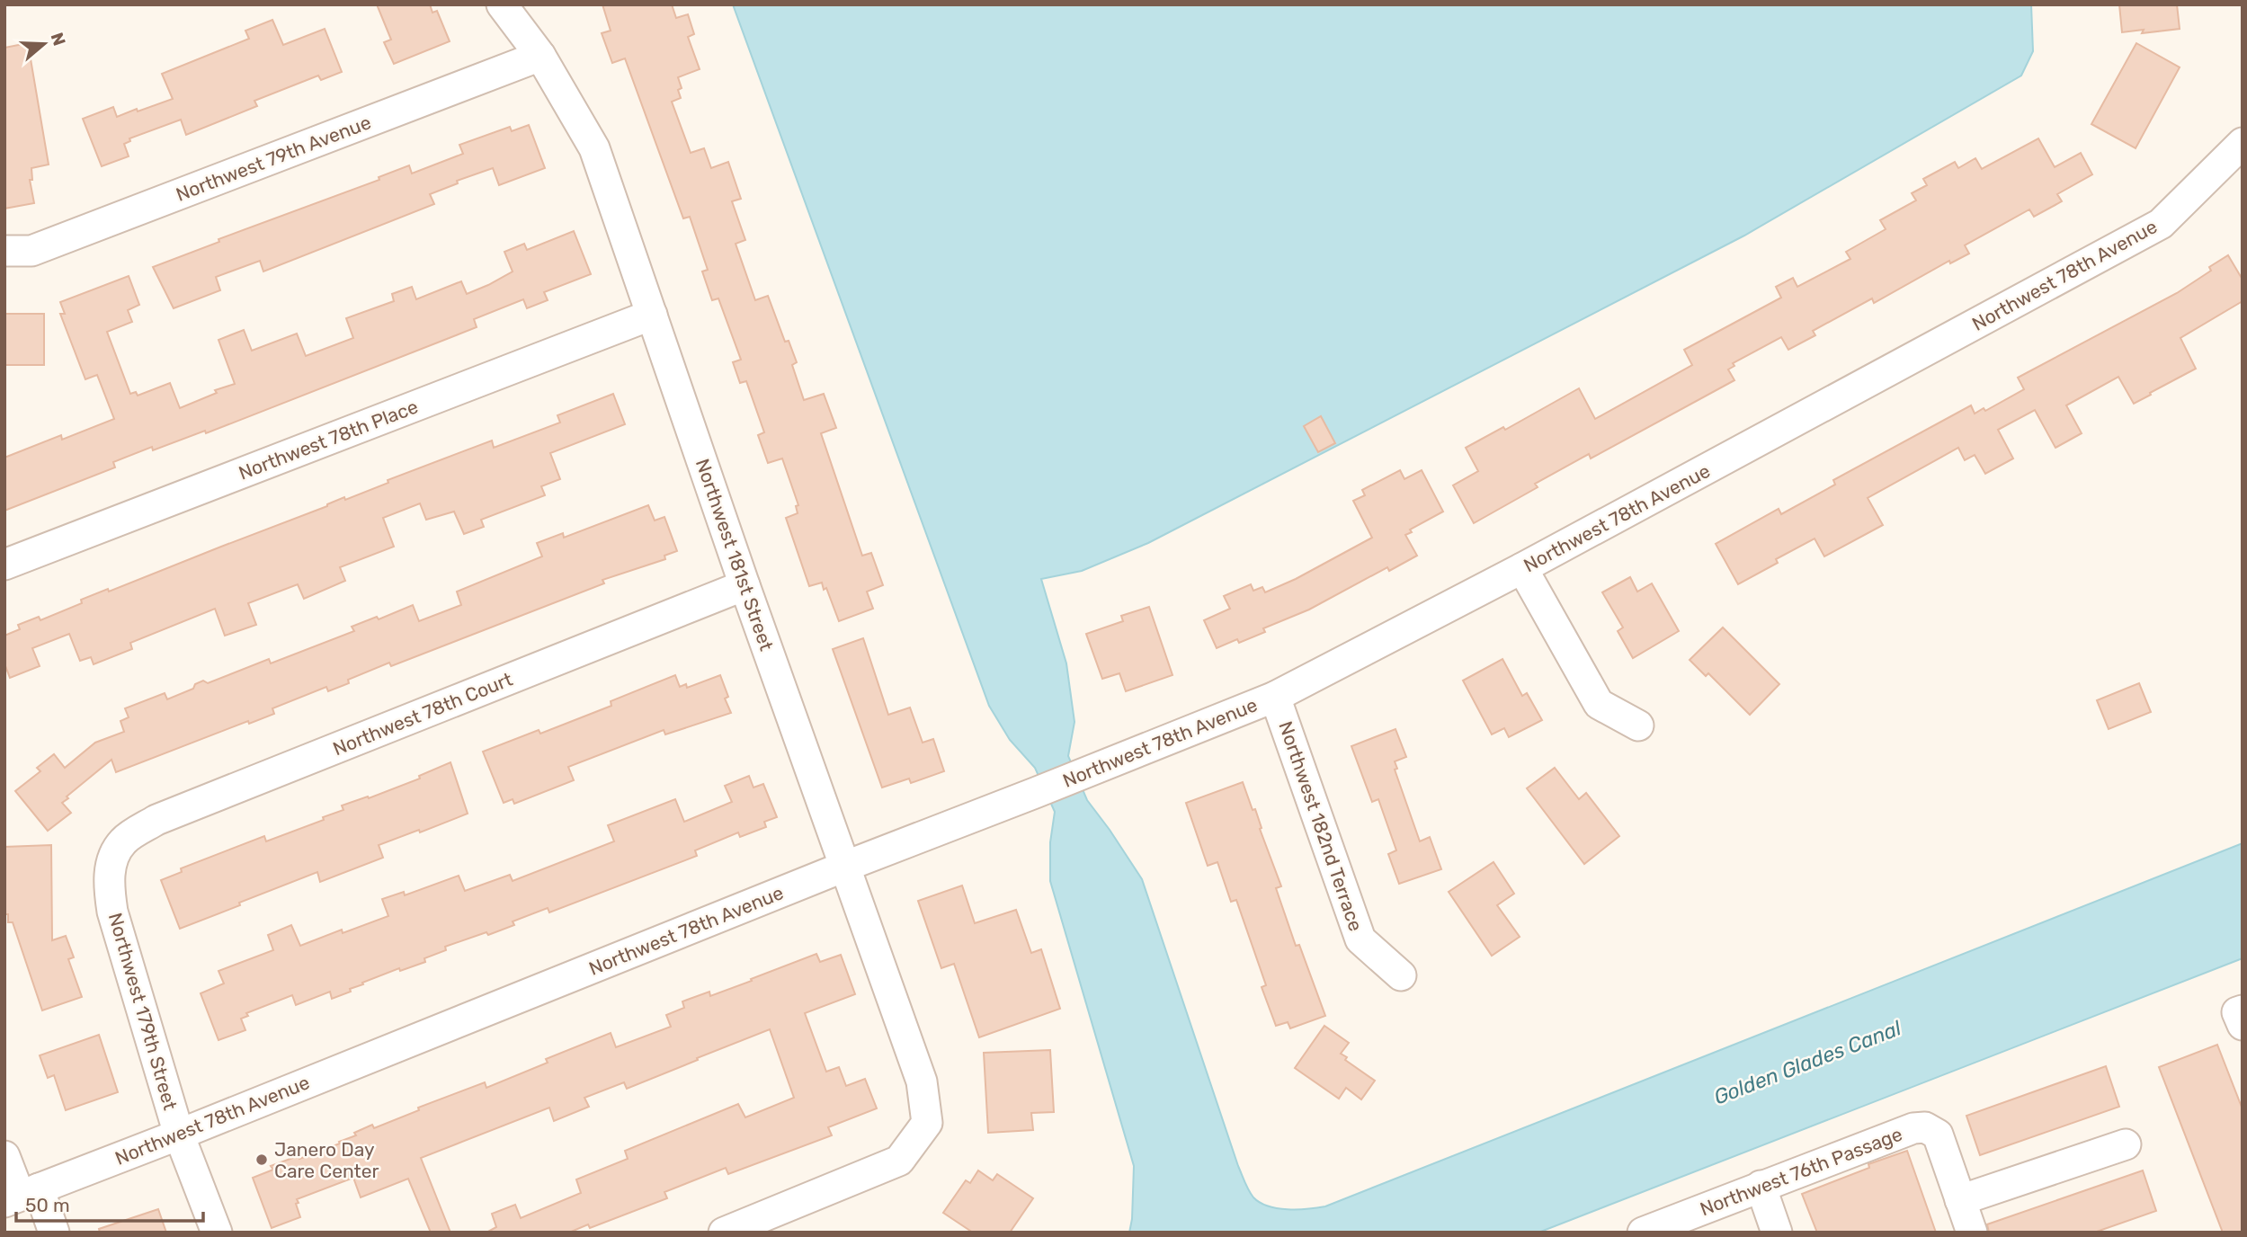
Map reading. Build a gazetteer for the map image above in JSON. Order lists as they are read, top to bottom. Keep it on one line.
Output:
{"streets":{"street":["Northwest 79th Avenue","Northwest 78th Avenue","Northwest 78th Place","Northwest 181st Street","Northwest 78th Court","Northwest 182nd Terrace","Northwest 179th Street","Northwest 76th Passage"]},"crossings":[["Northwest 79th Avenue","Northwest 181st Street"],["Northwest 78th Avenue","Northwest 181st Street"],["Northwest 78th Avenue","Northwest 182nd Terrace"],["Northwest 78th Avenue","Northwest 179th Street"],["Northwest 78th Place","Northwest 181st Street"],["Northwest 181st Street","Northwest 78th Court"],["Northwest 78th Court","Northwest 179th Street"]],"water":["Golden Glades Canal"],"places":["Janero Day Care Center"],"scale_bar":"50 m","north":"right"}
